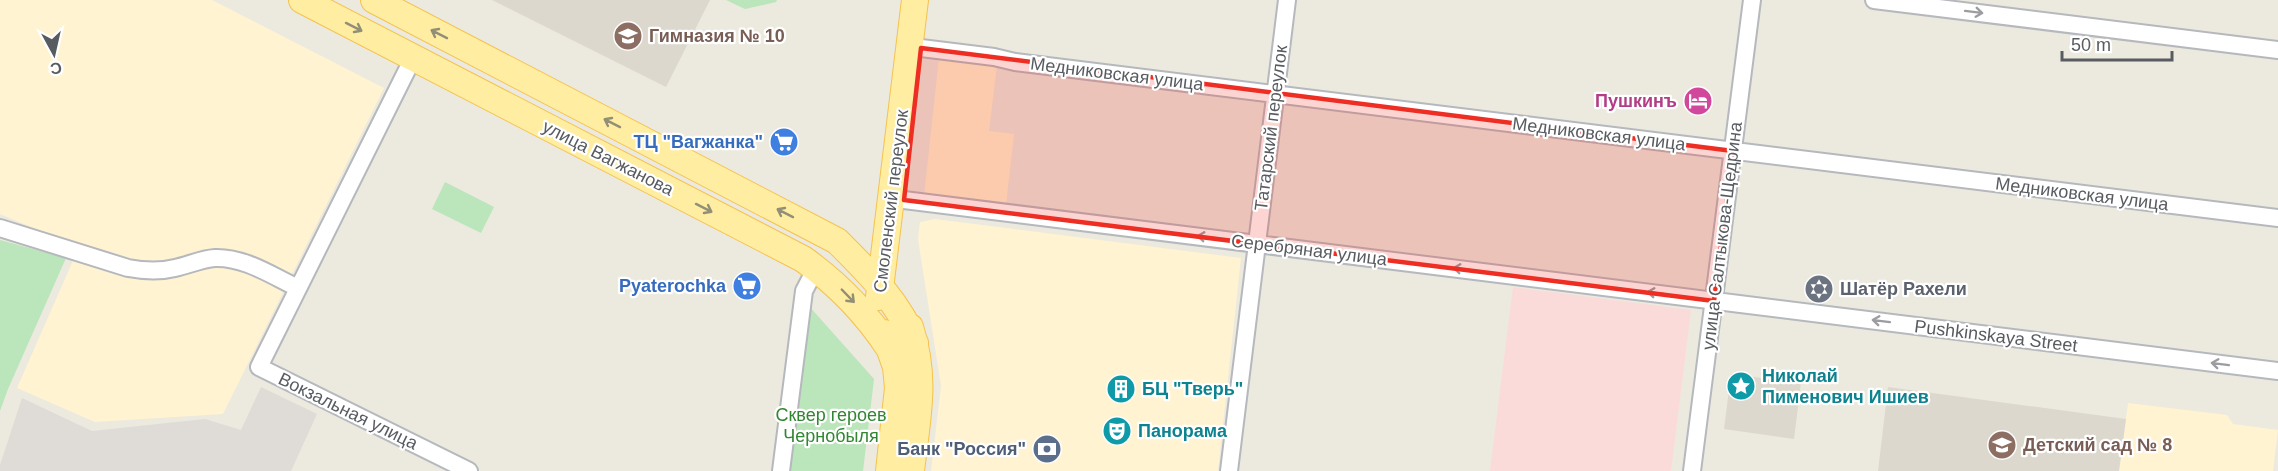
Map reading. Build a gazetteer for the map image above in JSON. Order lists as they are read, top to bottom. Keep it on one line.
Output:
{"streets":{"main road":["улица Вагжанова","Смоленский переулок"],"street":["Медниковская улица","Татарский переулок","улица Салтыкова-Щедрина","Серебряная улица","Pushkinskaya Street","Вокзальная улица"]},"crossings":[["Медниковская улица","Татарский переулок"],["Медниковская улица","Смоленский переулок"],["Медниковская улица","улица Салтыкова-Щедрина"],["Татарский переулок","Серебряная улица"],["улица Вагжанова","Смоленский переулок"],["Смоленский переулок","Серебряная улица"],["улица Салтыкова-Щедрина","Серебряная улица"],["улица Салтыкова-Щедрина","Pushkinskaya Street"],["Серебряная улица","Pushkinskaya Street"]],"one_way":["Серебряная улица","Pushkinskaya Street"],"parks":["Сквер героев Чернобыля"],"places":{"school or university":["Гимназия № 10","Детский сад № 8"],"hotel":["Пушкинъ"],"supermarket":["ТЦ \"Вагжанка\"","Pyaterochka"],"synagogue":["Шатёр Рахели"],"place":["Николай Пименович Ишиев"],"building":["БЦ \"Тверь\""],"theatre":["Панорама"],"bank":["Банк \"Россия\""]},"scale_bar":"50 m","north":"bottom"}
